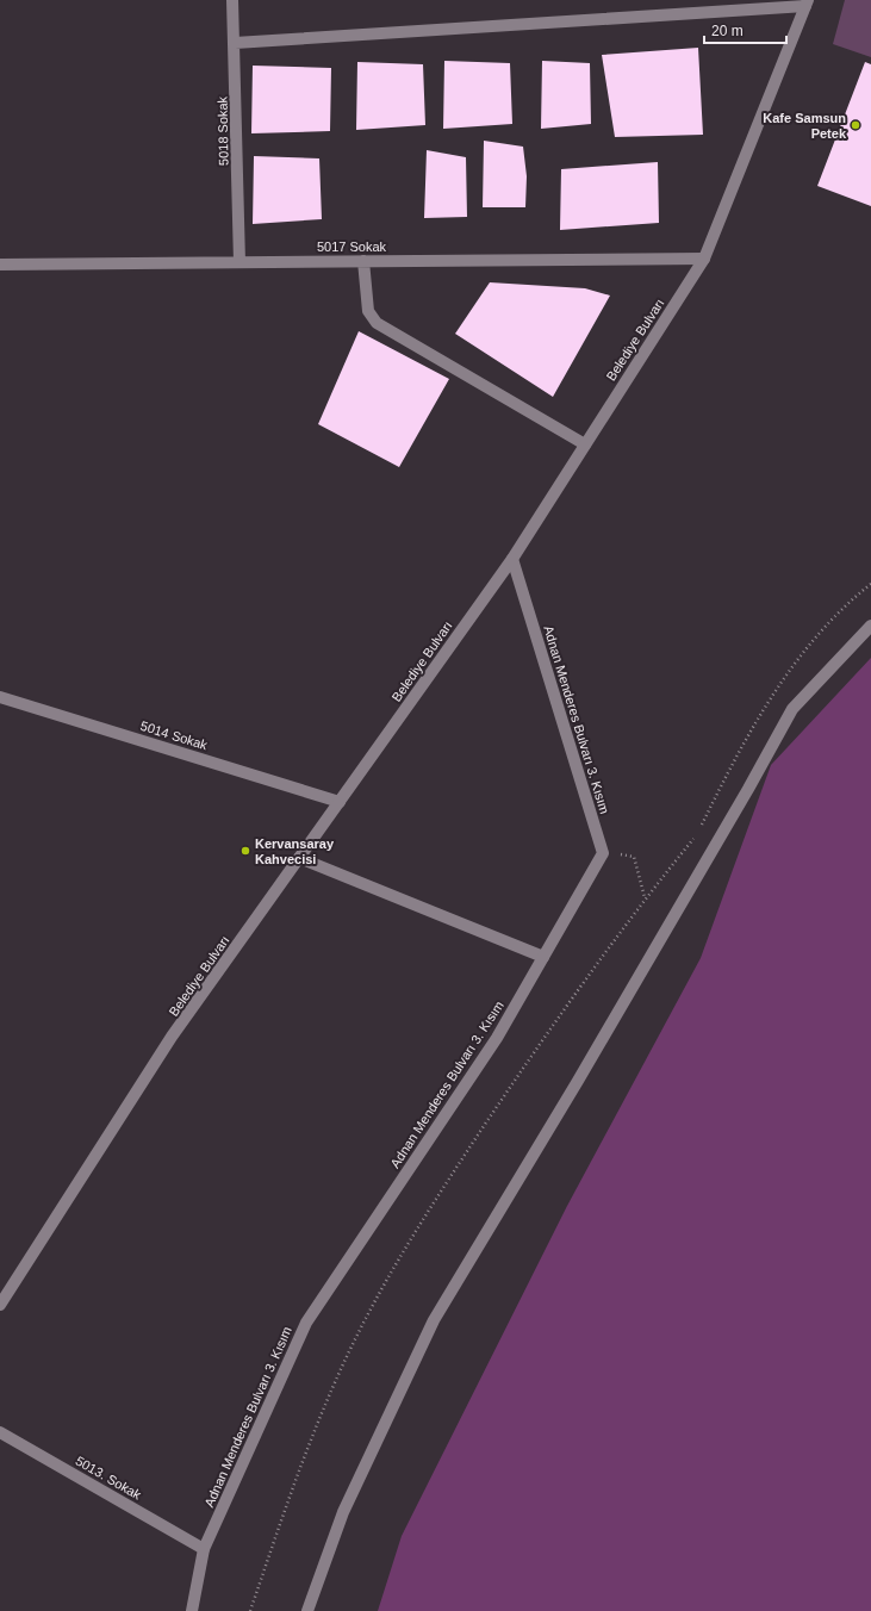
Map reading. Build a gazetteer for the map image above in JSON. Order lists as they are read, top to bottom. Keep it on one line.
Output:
{"streets":{"street":["5018 Sokak","5017 Sokak","Belediye Bulvarı","Adnan Menderes Bulvarı 3. Kısım","5014 Sokak","5013. Sokak"]},"crossings":[["5018 Sokak","5017 Sokak"],["5017 Sokak","Belediye Bulvarı"],["Belediye Bulvarı","Adnan Menderes Bulvarı 3. Kısım"],["Belediye Bulvarı","5014 Sokak"],["Adnan Menderes Bulvarı 3. Kısım","5013. Sokak"]],"places":["Kafe Samsun Petek","Kervansaray Kahvecisi"],"scale_bar":"20 m"}
